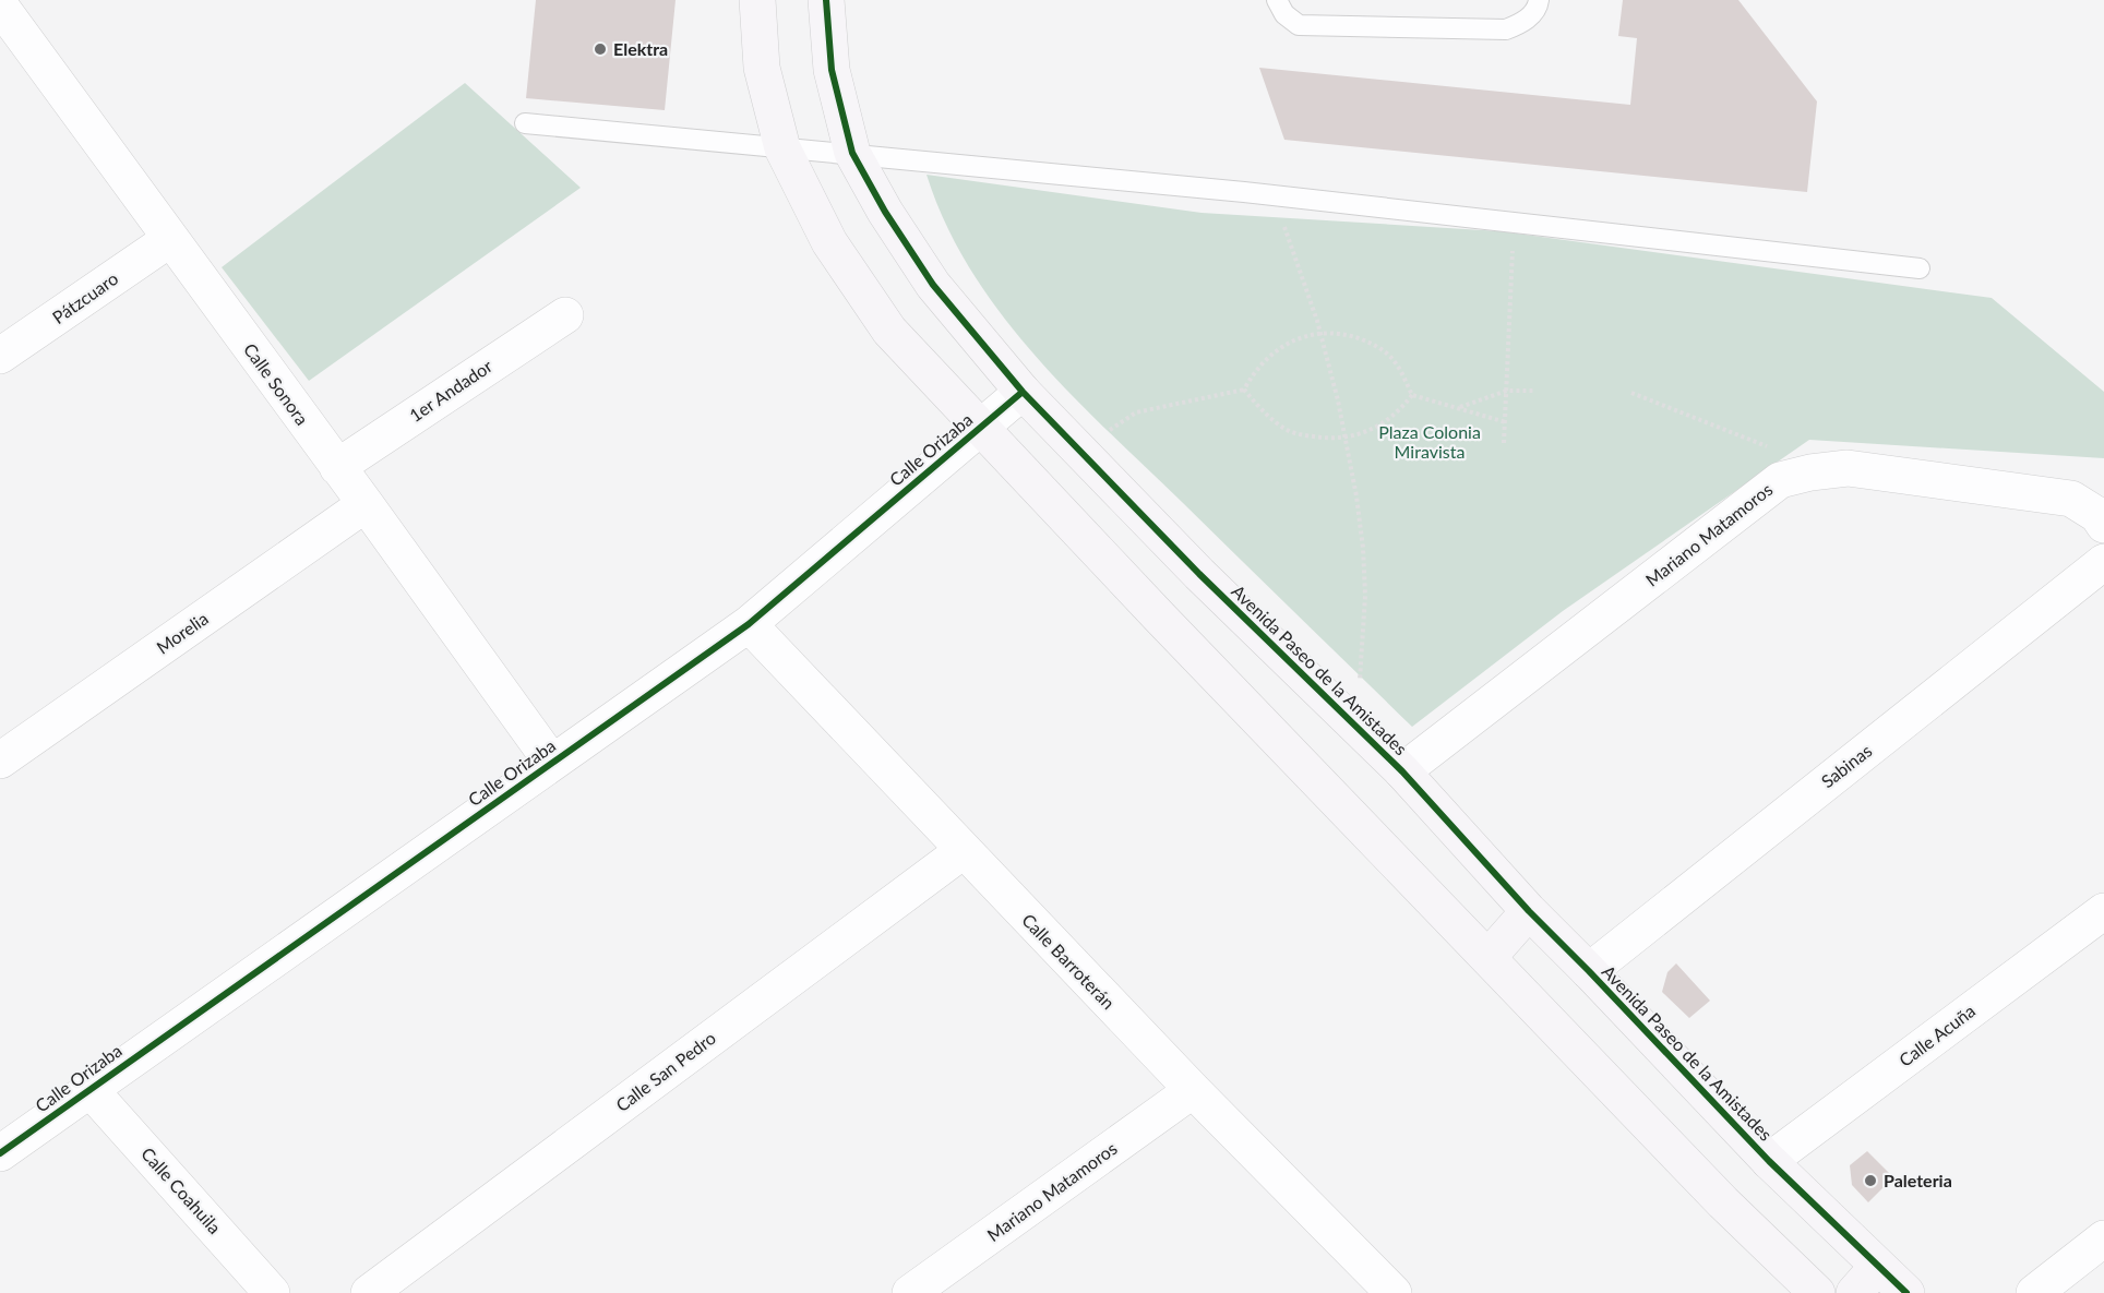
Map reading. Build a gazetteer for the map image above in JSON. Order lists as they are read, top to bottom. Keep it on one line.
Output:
{"streets":{"street":["Pátzcuaro","Calle Sonora","1er Andador","Calle Orizaba","Mariano Matamoros","Morelia","Avenida Paseo de la Amistades","Sabinas","Calle Barroterán","Calle Acuña","Calle San Pedro","Calle Coahuila"]},"crossings":[["Pátzcuaro","Calle Sonora"],["Calle Sonora","1er Andador"],["Calle Sonora","Calle Orizaba"],["Calle Sonora","Morelia"],["Calle Orizaba","Avenida Paseo de la Amistades"],["Calle Orizaba","Calle Barroterán"],["Calle Orizaba","Calle Coahuila"],["Mariano Matamoros","Avenida Paseo de la Amistades"],["Mariano Matamoros","Calle Barroterán"],["Avenida Paseo de la Amistades","Sabinas"],["Avenida Paseo de la Amistades","Calle Acuña"],["Calle Barroterán","Calle San Pedro"]],"parks":["Plaza Colonia Miravista"],"places":["Elektra","Paleteria"]}
